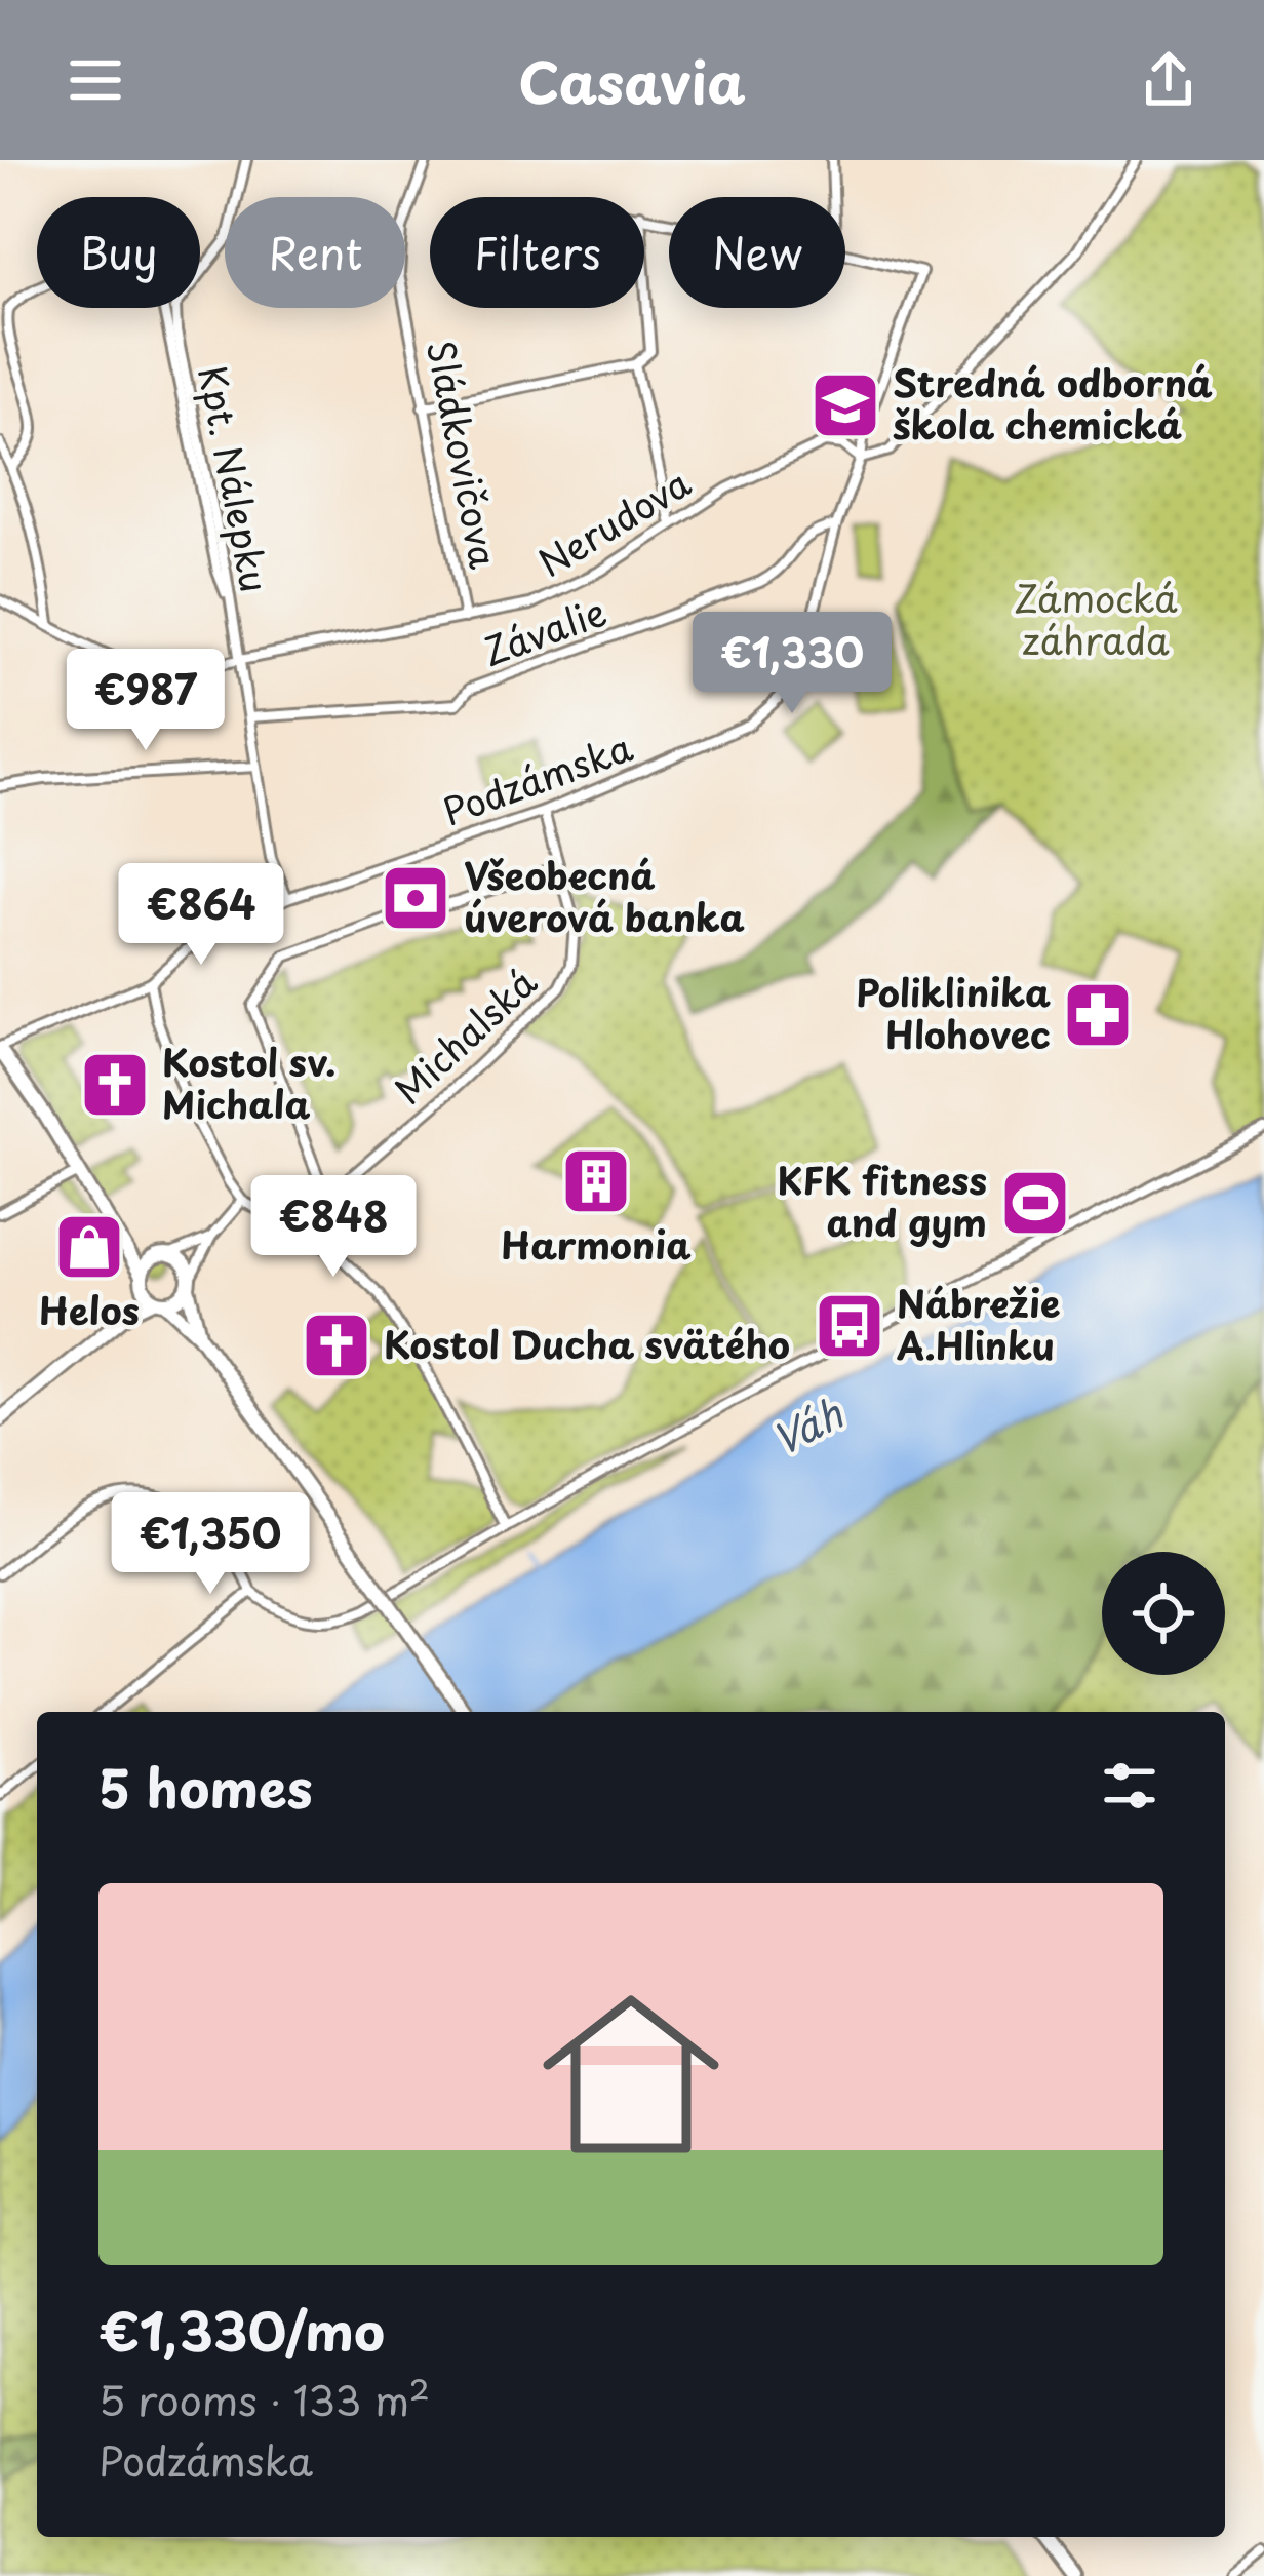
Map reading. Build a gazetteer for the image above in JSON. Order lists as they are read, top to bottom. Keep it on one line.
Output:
{"streets":{"street":["Sládkovičova","Kpt. Nálepku","Nerudova","Závalie","Podzámska","Michalská"]},"crossings":[["Sládkovičova","Nerudova"],["Kpt. Nálepku","Nerudova"],["Kpt. Nálepku","Závalie"],["Kpt. Nálepku","Podzámska"],["Nerudova","Podzámska"],["Závalie","Podzámska"],["Podzámska","Michalská"]],"water":["Váh"],"parks":["Zámocká záhrada"],"places":{"school or university":["Stredná odborná škola chemická"],"bank":["Všeobecná úverová banka"],"pharmacy":["Poliklinika Hlohovec"],"church":["Kostol sv. Michala","Kostol Ducha svätého"],"building":["Harmonia"],"sports":["KFK fitness and gym"],"shop":["Helos"],"bus stop":["Nábrežie A.Hlinku"]},"page":{"header":"Casavia","chip":["Buy","Rent","Filters","New"],"price":["€1,330","€987","€864","€848","€1,350"],"heading":"5 homes","list":[{"name":"€1,330/mo","note":"5 rooms · 133 m² · Podzámska"}]}}
